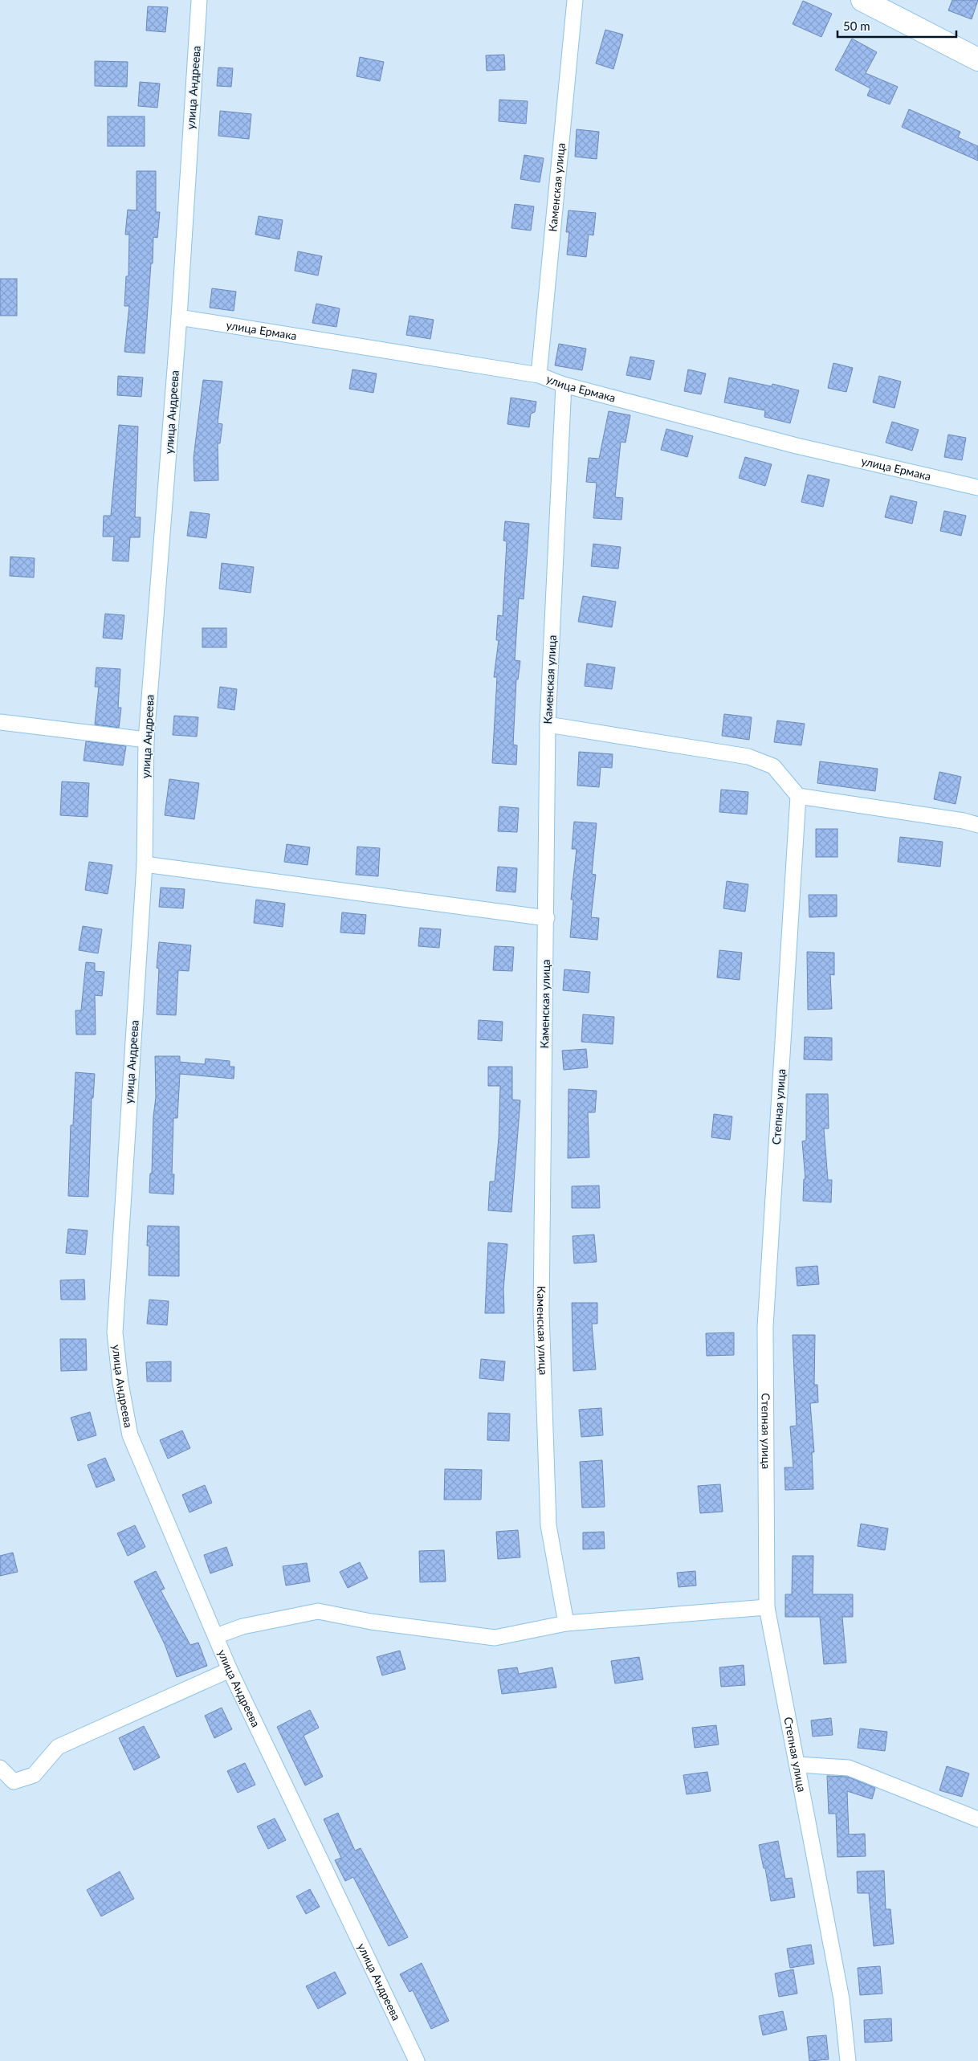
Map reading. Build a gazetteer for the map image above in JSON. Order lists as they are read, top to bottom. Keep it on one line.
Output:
{"streets":{"street":["улица Андреева","Каменская улица","улица Ермака","Степная улица"]},"crossings":[["улица Андреева","улица Ермака"],["Каменская улица","улица Ермака"]],"scale_bar":"50 m"}
